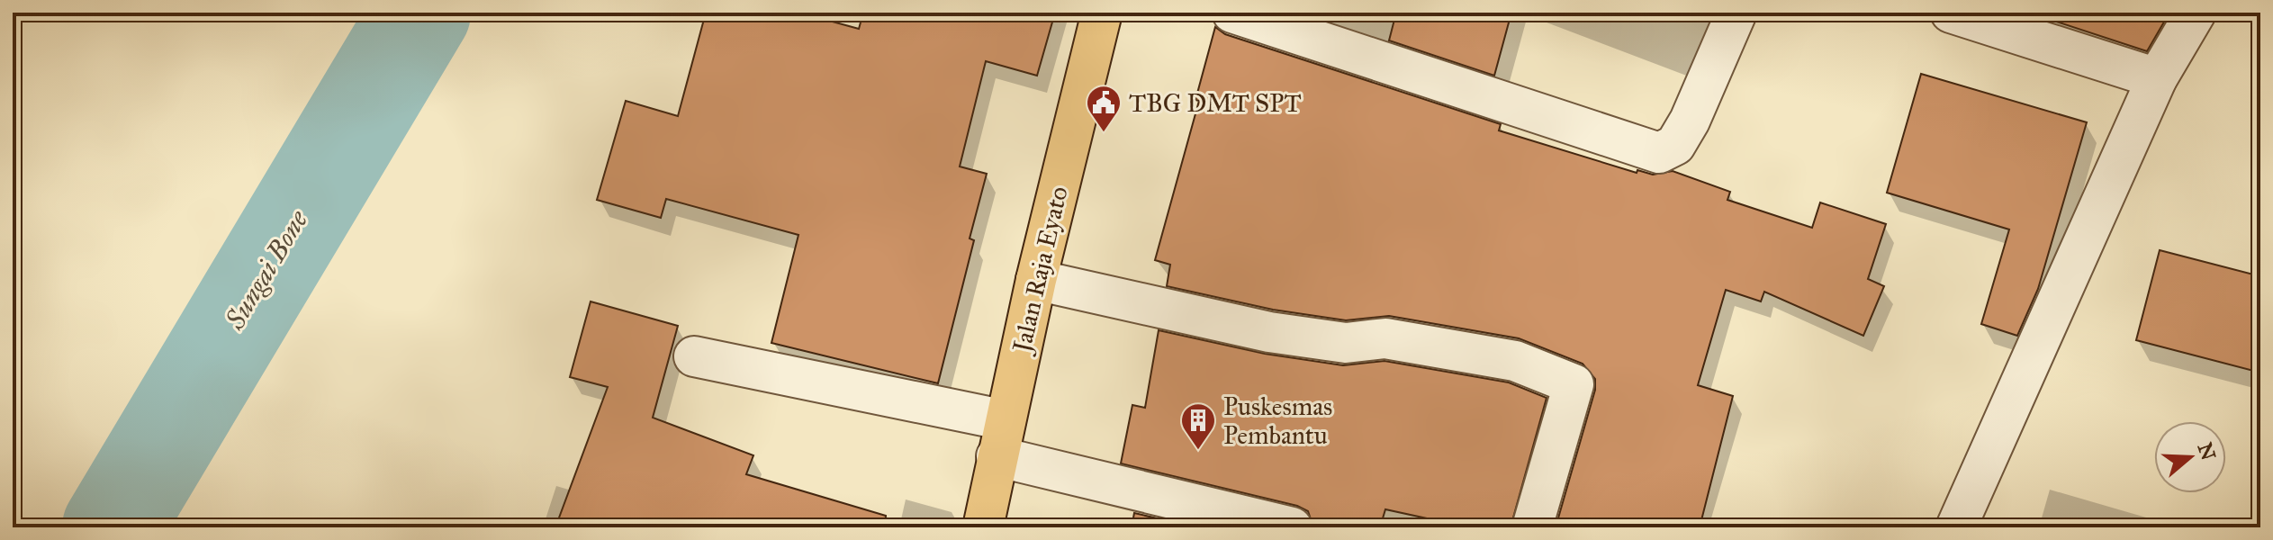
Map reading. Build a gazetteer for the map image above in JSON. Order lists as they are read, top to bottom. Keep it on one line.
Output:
{"streets":{"main road":["Jalan Raja Eyato"]},"water":["Sungai Bone"],"places":{"public building":["TBG DMT SPT"],"building":["Puskesmas Pembantu"]},"north":"right"}
